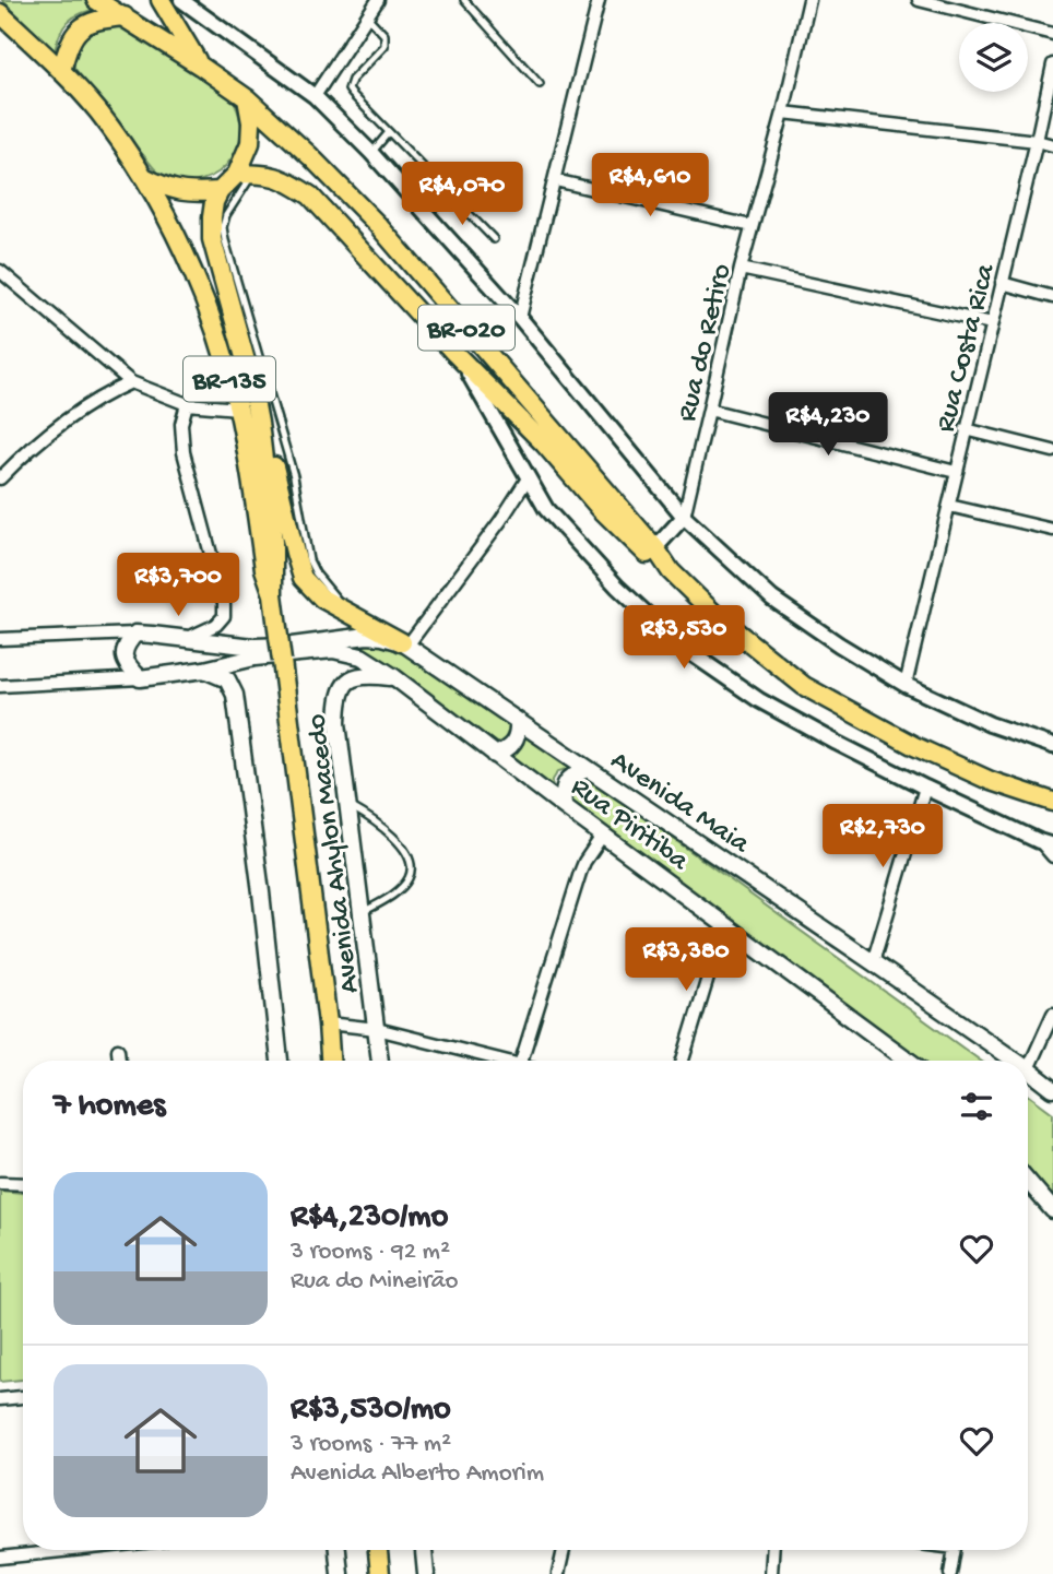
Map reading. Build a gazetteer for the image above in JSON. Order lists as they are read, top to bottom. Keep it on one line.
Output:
{"streets":{"highway":["BR-020","BR-135"],"main road":["Avenida Maia","Rua Piritiba","Avenida Ahylon Macedo"],"street":["Rua do Retiro","Rua Costa Rica"]},"crossings":[["BR-135","Rua Piritiba"],["Rua Piritiba","Avenida Ahylon Macedo"]],"page":{"price":["R$4,610","R$4,070","R$4,230","R$3,700","R$3,530","R$2,730","R$3,380"],"heading":"7 homes","list":[{"name":"R$4,230/mo","note":"3 rooms · 92 m² · Rua do Mineirão"},{"name":"R$3,530/mo","note":"3 rooms · 77 m² · Avenida Alberto Amorim"}]}}
